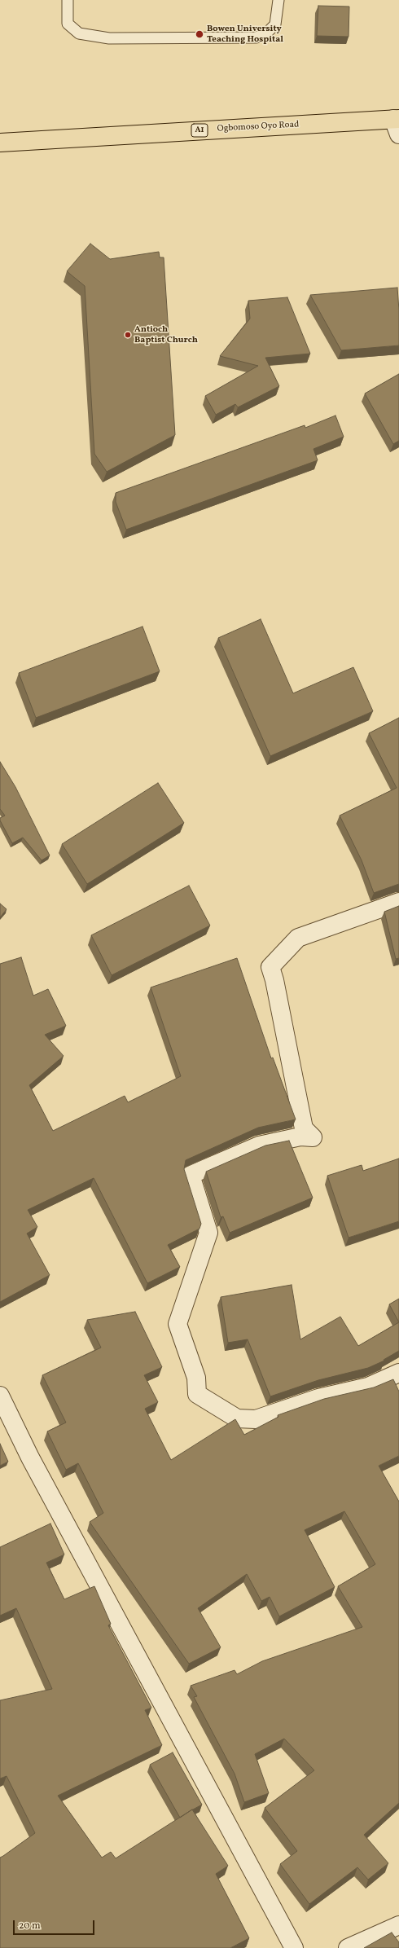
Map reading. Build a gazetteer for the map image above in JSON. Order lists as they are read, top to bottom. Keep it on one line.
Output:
{"streets":{"highway":["Ogbomoso Oyo Road","A1"]},"places":["Bowen University Teaching Hospital","Antioch Baptist Church"],"scale_bar":"20 m"}
